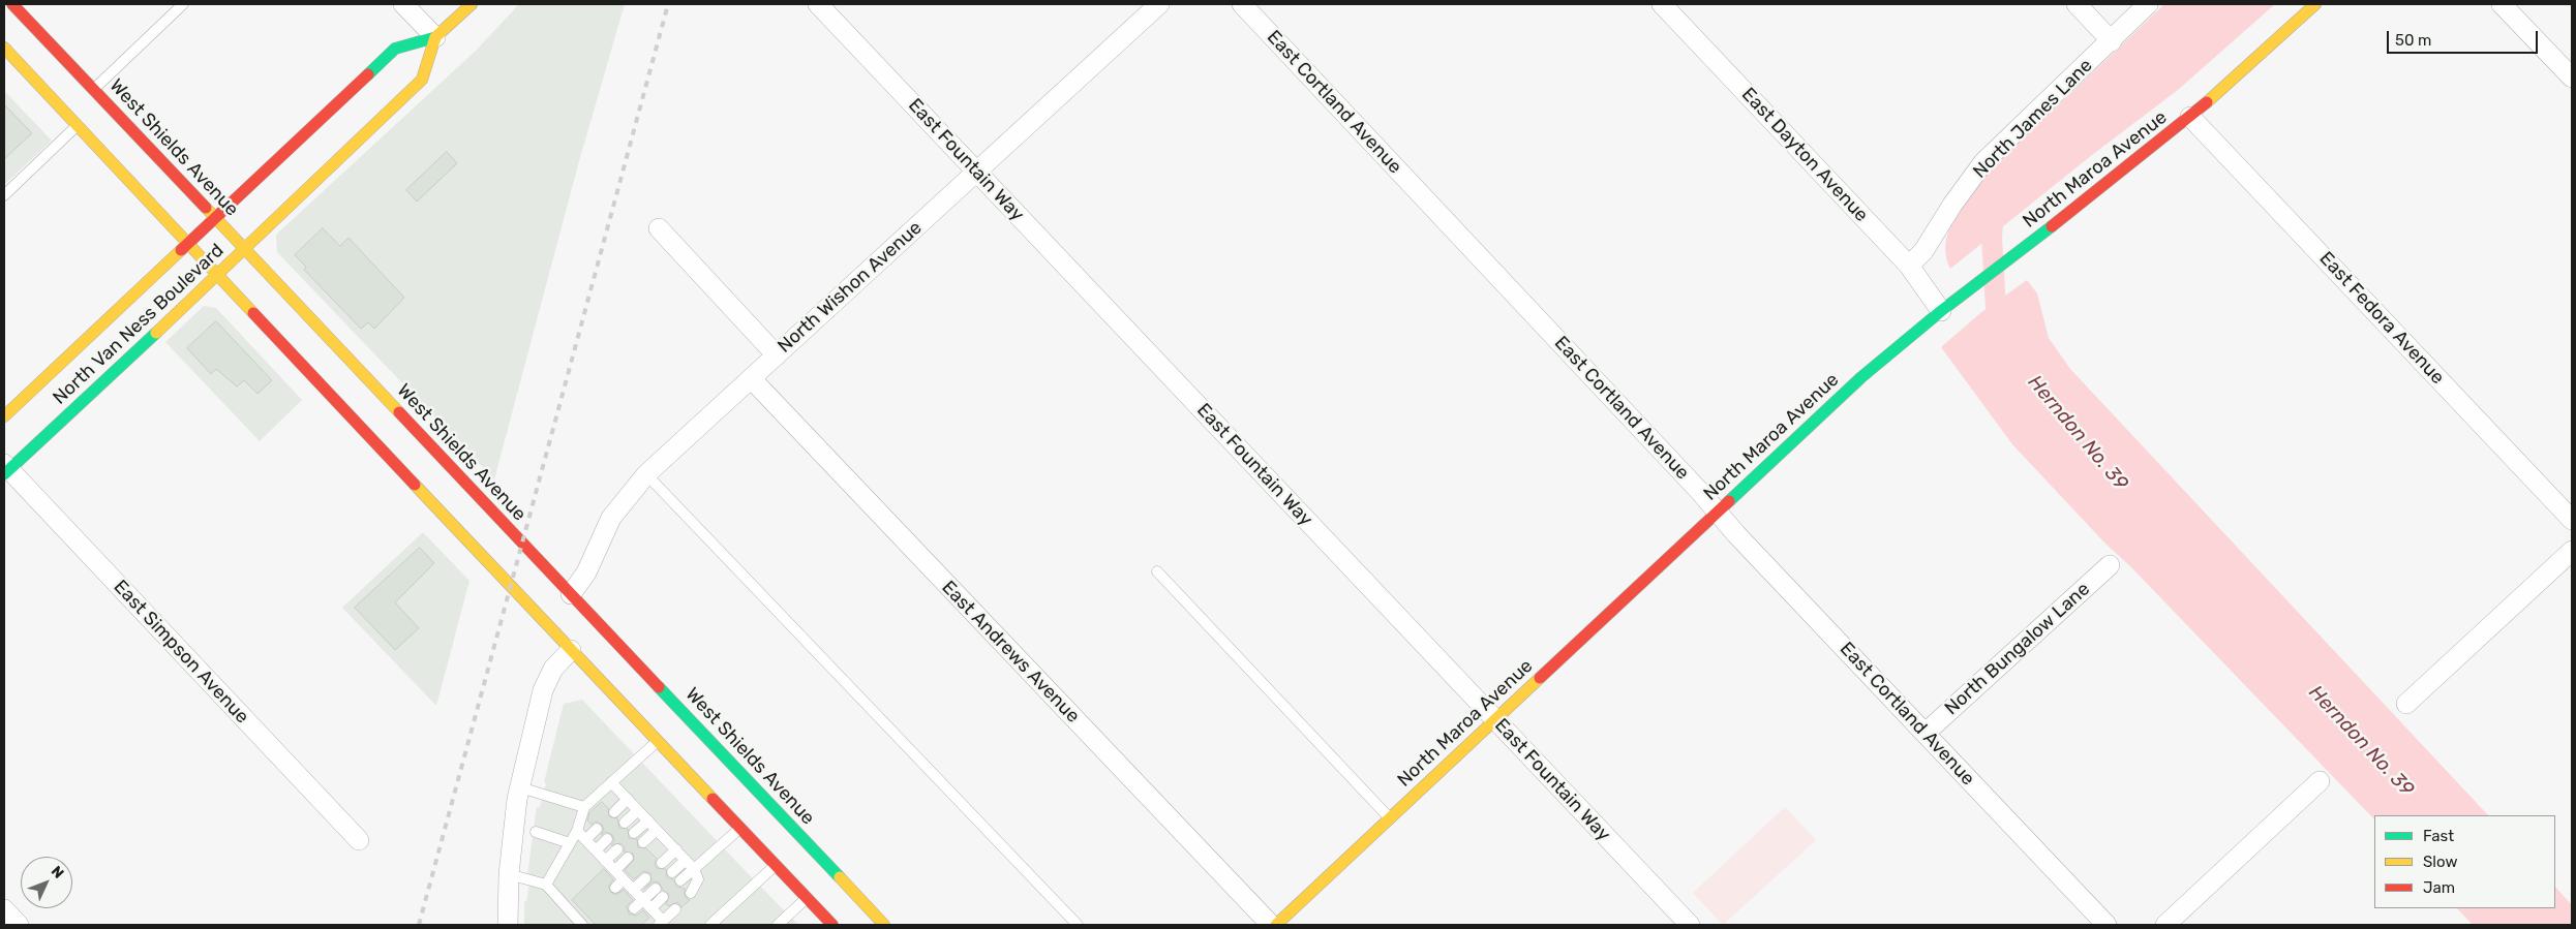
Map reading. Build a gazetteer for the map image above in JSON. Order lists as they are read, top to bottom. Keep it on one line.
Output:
{"streets":{"main road":["West Shields Avenue","North Maroa Avenue","North Van Ness Boulevard"],"street":["East Cortland Avenue","North James Lane","East Dayton Avenue","East Fountain Way","North Wishon Avenue","East Fedora Avenue","North Bungalow Lane","East Simpson Avenue","East Andrews Avenue"]},"crossings":[["East Cortland Avenue","North Maroa Avenue"],["East Cortland Avenue","North Bungalow Lane"],["North James Lane","East Dayton Avenue"],["West Shields Avenue","North Wishon Avenue"],["West Shields Avenue","North Van Ness Boulevard"],["East Dayton Avenue","North Maroa Avenue"],["East Fountain Way","North Maroa Avenue"],["East Fountain Way","North Wishon Avenue"],["North Maroa Avenue","East Fedora Avenue"],["North Wishon Avenue","East Andrews Avenue"],["North Van Ness Boulevard","East Simpson Avenue"]],"water":["Herndon No. 39"],"legend":["Fast","Slow","Jam"],"scale_bar":"50 m","north":"top right"}
